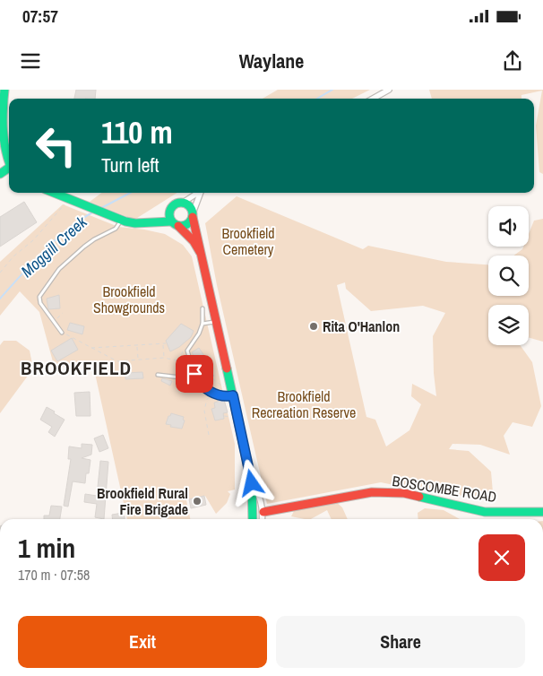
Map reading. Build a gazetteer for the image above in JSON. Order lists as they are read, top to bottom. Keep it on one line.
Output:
{"streets":{"main road":["BOSCOMBE ROAD"]},"districts":["BROOKFIELD"],"water":["Moggill Creek"],"parks":["Brookfield Cemetery","Brookfield Showgrounds","Brookfield Recreation Reserve"],"places":["Rita O'Hanlon","Brookfield Rural Fire Brigade"],"page":{"status":"07:57","header":"Waylane","turn":["110 m","Turn left"],"heading":["1 min","170 m · 07:58"],"buttons":["Exit","Share"]}}
